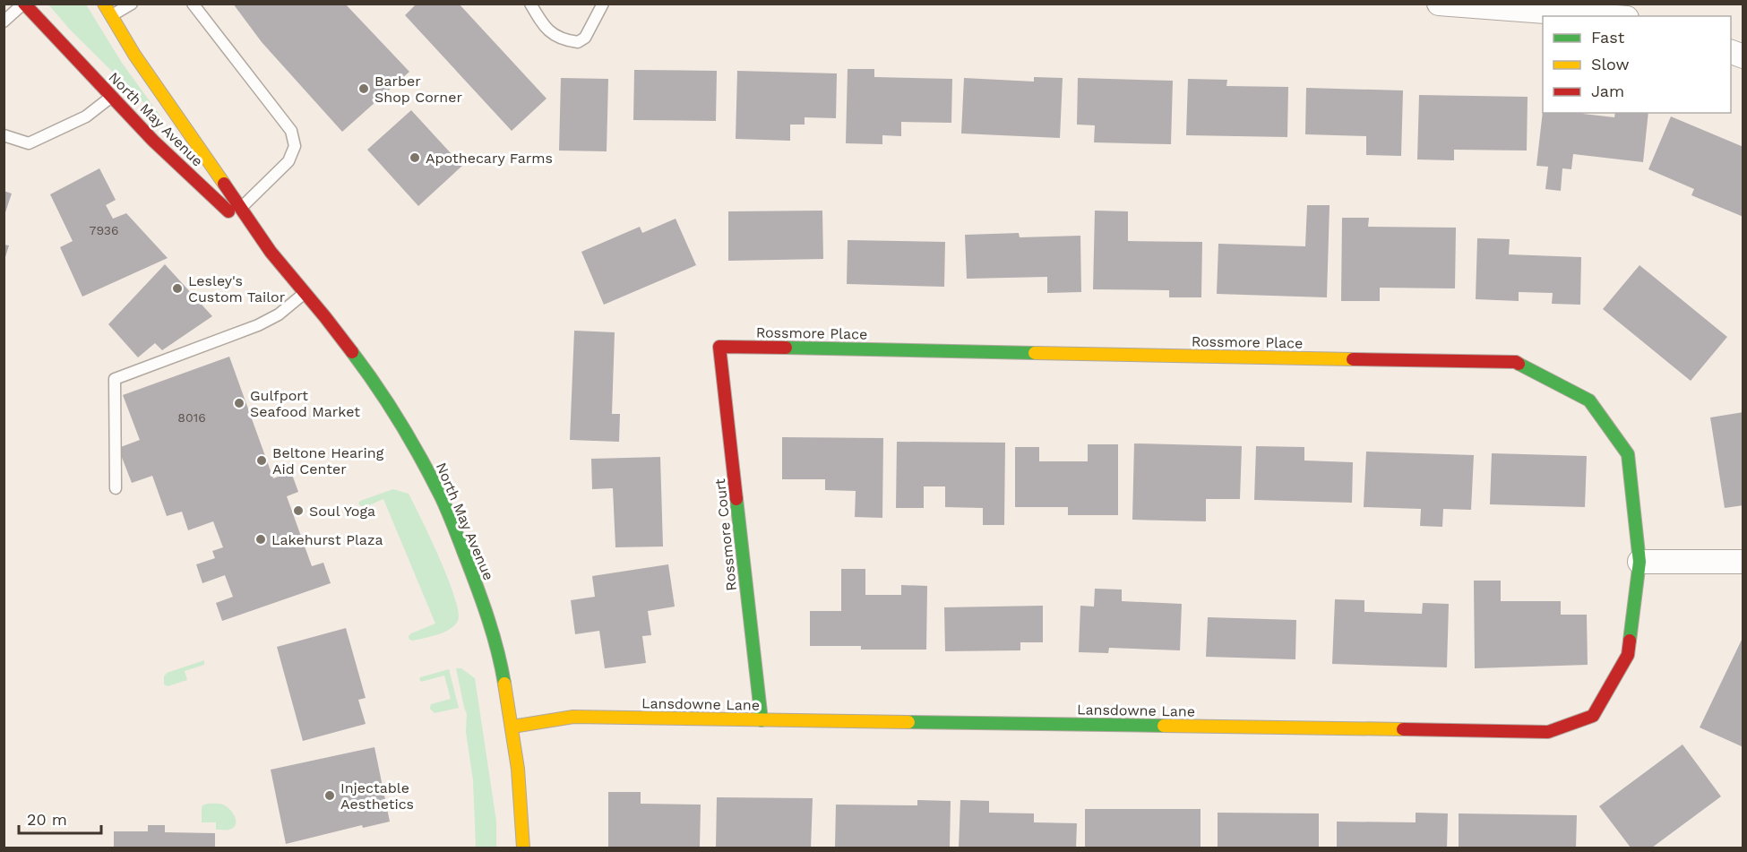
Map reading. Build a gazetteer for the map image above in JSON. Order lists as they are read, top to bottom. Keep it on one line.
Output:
{"streets":{"street":["North May Avenue","Rossmore Place","Rossmore Court","Lansdowne Lane"]},"crossings":[["North May Avenue","Lansdowne Lane"],["Rossmore Place","Rossmore Court"],["Rossmore Place","Lansdowne Lane"],["Rossmore Court","Lansdowne Lane"]],"places":["Barber Shop Corner","Apothecary Farms","Lesley's Custom Tailor","Gulfport Seafood Market","Beltone Hearing Aid Center","Soul Yoga","Lakehurst Plaza","Injectable Aesthetics"],"house_numbers":["7936","8016"],"legend":["Fast","Slow","Jam"],"scale_bar":"20 m"}
